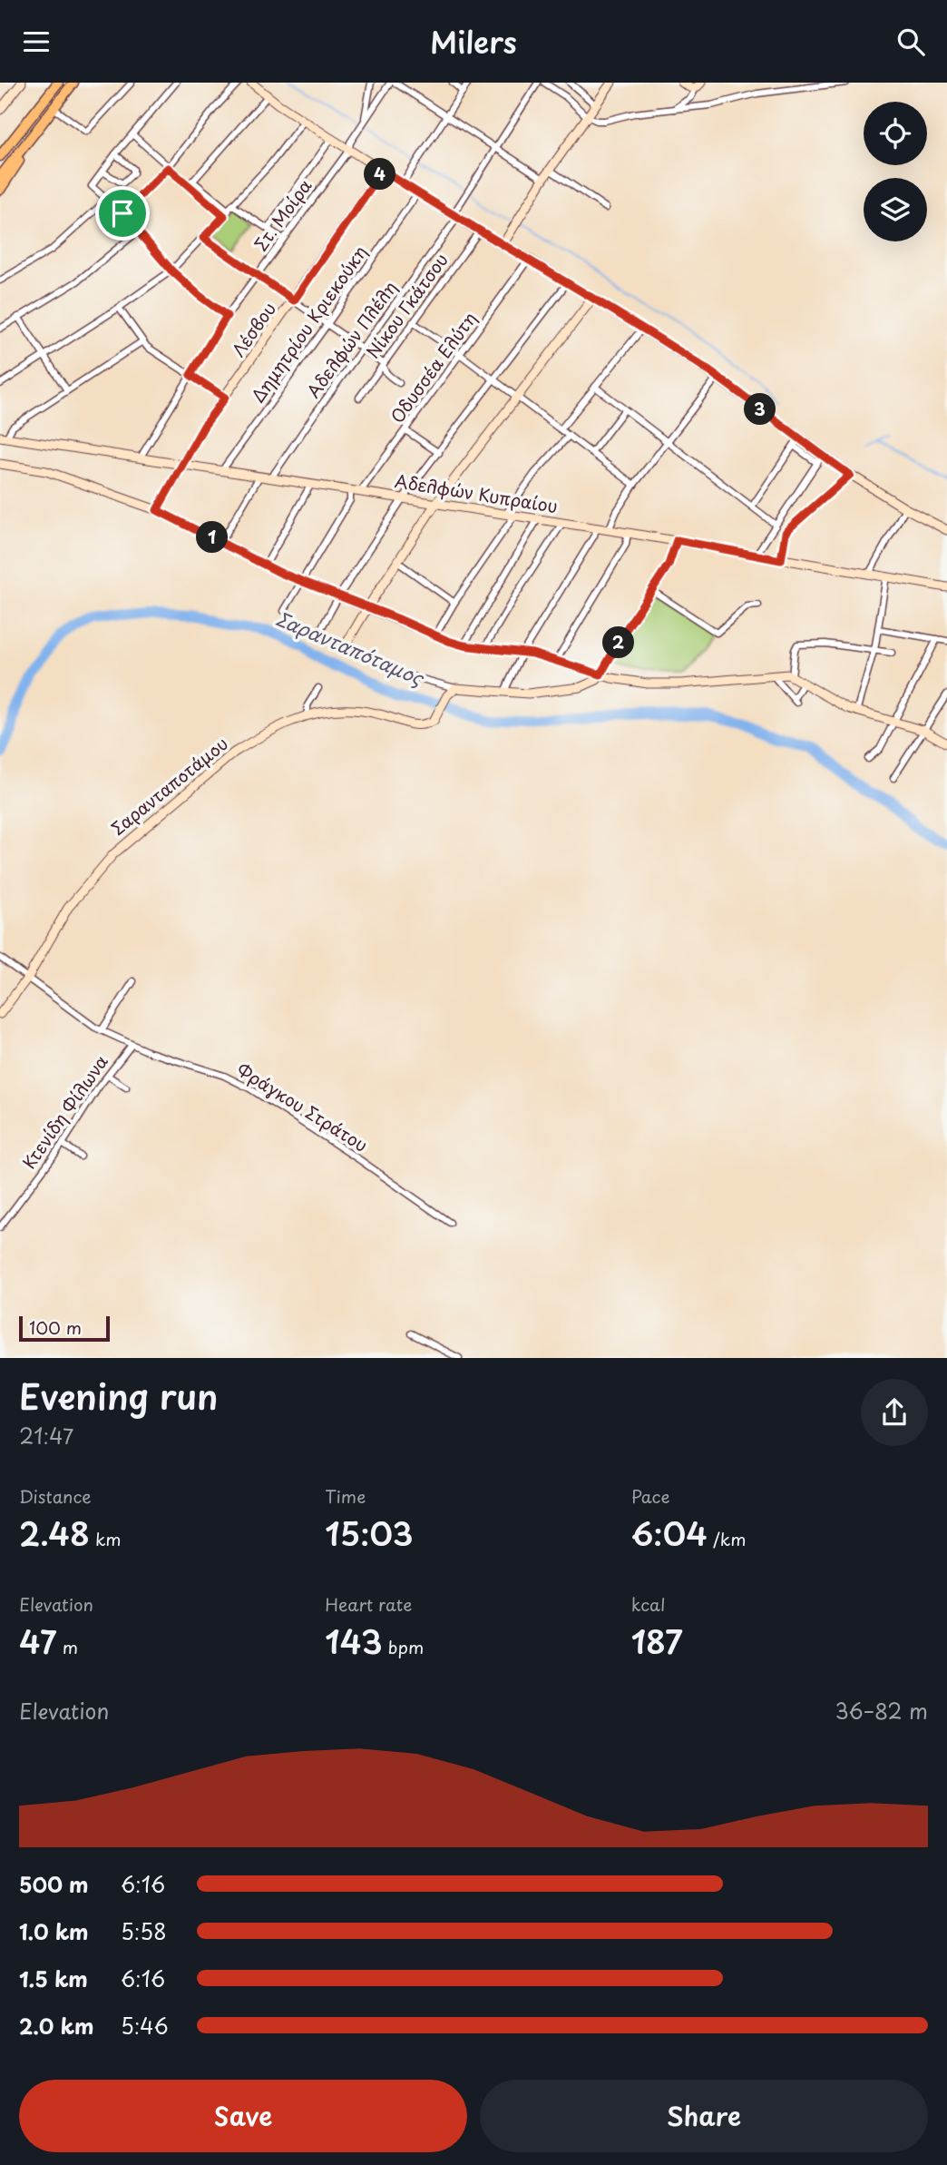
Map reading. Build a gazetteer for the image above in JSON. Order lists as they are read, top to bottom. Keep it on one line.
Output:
{"streets":{"street":["Στ. Μοίρα","Νίκου Γκάτσου","Δημητρίου Κριεκούκη","Λέσβου","Αδελφών Πλέλη","Οδυσσέα Ελύτη","Αδελφών Κυπραίου","Σαρανταποτάμου","Φράγκου Στράτου","Κτενίδη Φίλωνα"]},"crossings":[["Στ. Μοίρα","Αδελφών Κυπραίου"],["Δημητρίου Κριεκούκη","Αδελφών Κυπραίου"],["Λέσβου","Αδελφών Κυπραίου"],["Αδελφών Πλέλη","Αδελφών Κυπραίου"],["Οδυσσέα Ελύτη","Αδελφών Κυπραίου"],["Σαρανταποτάμου","Φράγκου Στράτου"],["Φράγκου Στράτου","Κτενίδη Φίλωνα"]],"water":["Σαρανταπόταμος"],"scale_bar":"100 m","page":{"header":"Milers","pins":["4","3","1","2"],"scale":"100 m","heading":["Evening run","21:47"],"stats":[["Distance","2.48 km"],["Time","15:03"],["Pace","6:04 /km"],["Elevation","47 m"],["Heart rate","143 bpm"],["kcal","187"]],"chart":["Elevation","36–82 m"],"list":[{"name":"500 m","note":"6:16"},{"name":"1.0 km","note":"5:58"},{"name":"1.5 km","note":"6:16"},{"name":"2.0 km","note":"5:46"}],"buttons":["Save","Share"]}}
